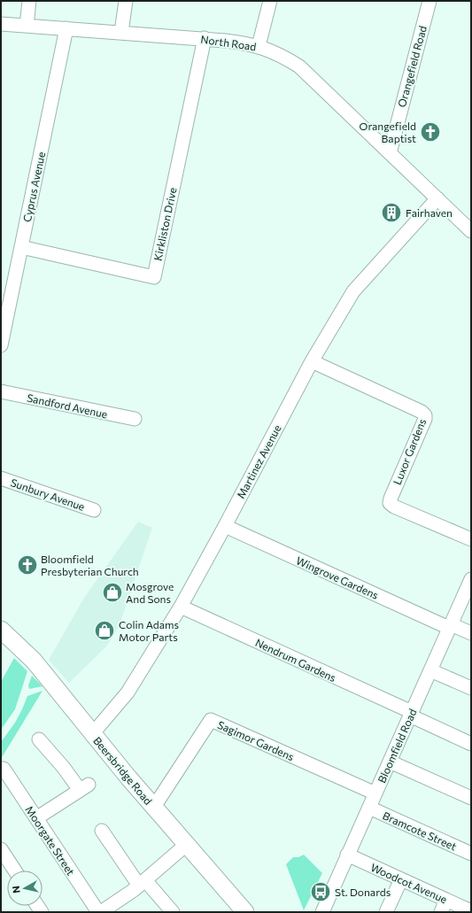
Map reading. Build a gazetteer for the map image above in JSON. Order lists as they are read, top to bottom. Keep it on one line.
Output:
{"streets":{"main road":["Beersbridge Road"],"street":["North Road","Orangefield Road","Cyprus Avenue","Kirkliston Drive","Sandford Avenue","Luxor Gardens","Martinez Avenue","Sunbury Avenue","Wingrove Gardens","Nendrum Gardens","Sagimor Gardens","Bloomfield Road","Bramcote Street","Moorgate Street","Woodcot Avenue"]},"crossings":[["North Road","Orangefield Road"],["North Road","Cyprus Avenue"],["North Road","Kirkliston Drive"],["North Road","Martinez Avenue"],["Cyprus Avenue","Kirkliston Drive"],["Luxor Gardens","Martinez Avenue"],["Martinez Avenue","Wingrove Gardens"],["Martinez Avenue","Nendrum Gardens"],["Martinez Avenue","Beersbridge Road"],["Wingrove Gardens","Bloomfield Road"],["Nendrum Gardens","Bloomfield Road"],["Sagimor Gardens","Bloomfield Road"],["Sagimor Gardens","Beersbridge Road"],["Bloomfield Road","Bramcote Street"],["Bloomfield Road","Woodcot Avenue"]],"places":{"church":["Orangefield Baptist","Bloomfield Presbyterian Church"],"building":["Fairhaven"],"shop":["Mosgrove And Sons","Colin Adams Motor Parts"],"bus stop":["St. Donards"]},"north":"left"}
